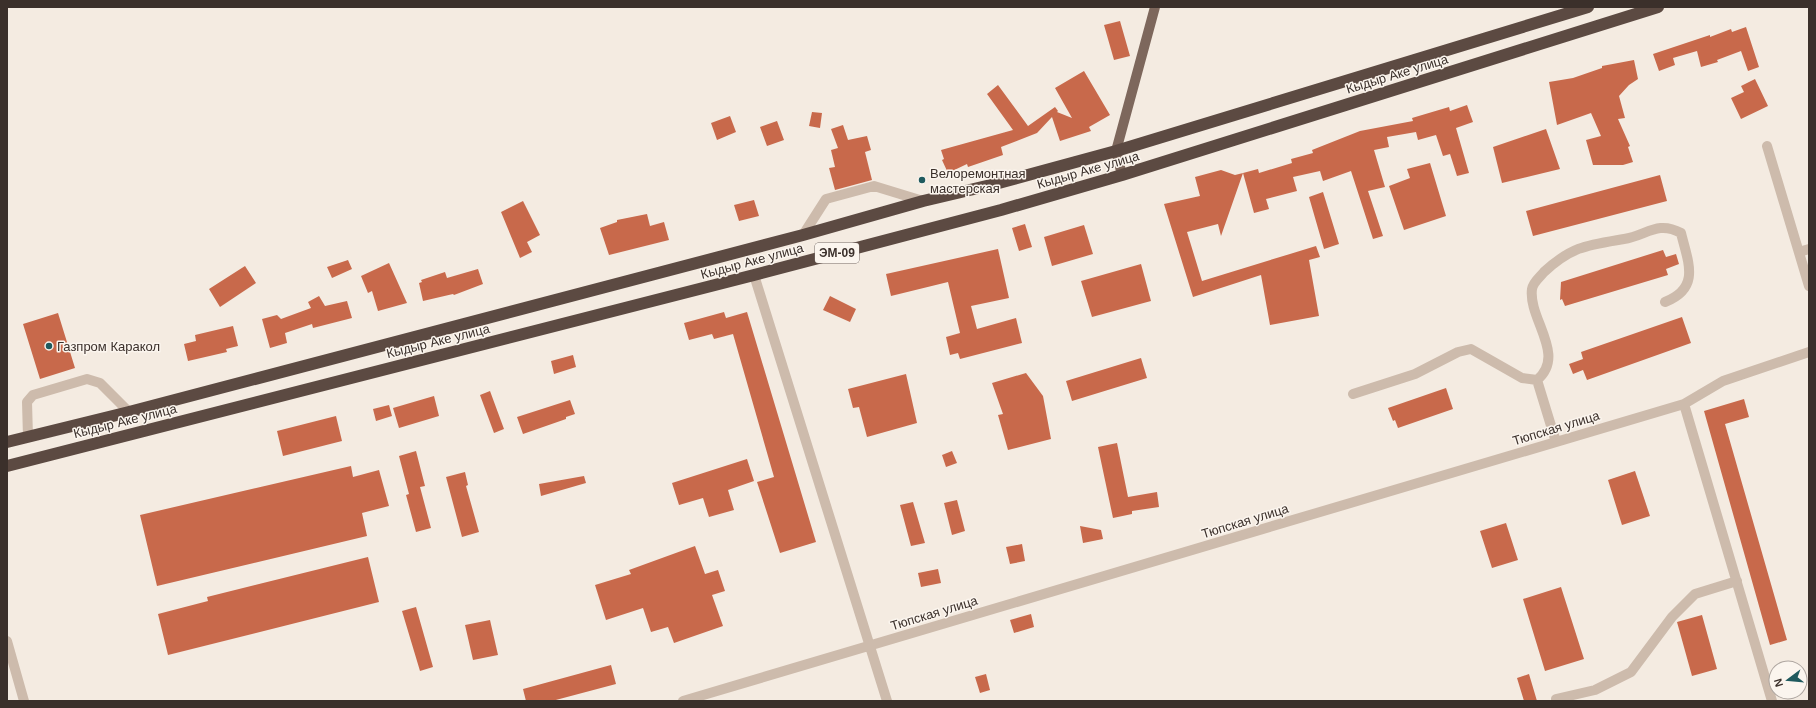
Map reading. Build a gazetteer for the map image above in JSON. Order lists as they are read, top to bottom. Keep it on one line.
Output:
{"streets":{"highway":["Кыдыр Аке улица","ЭМ-09"],"street":["Тюпская улица"]},"places":["Велоремонтная мастерская","Газпром Каракол"],"north":"left"}
